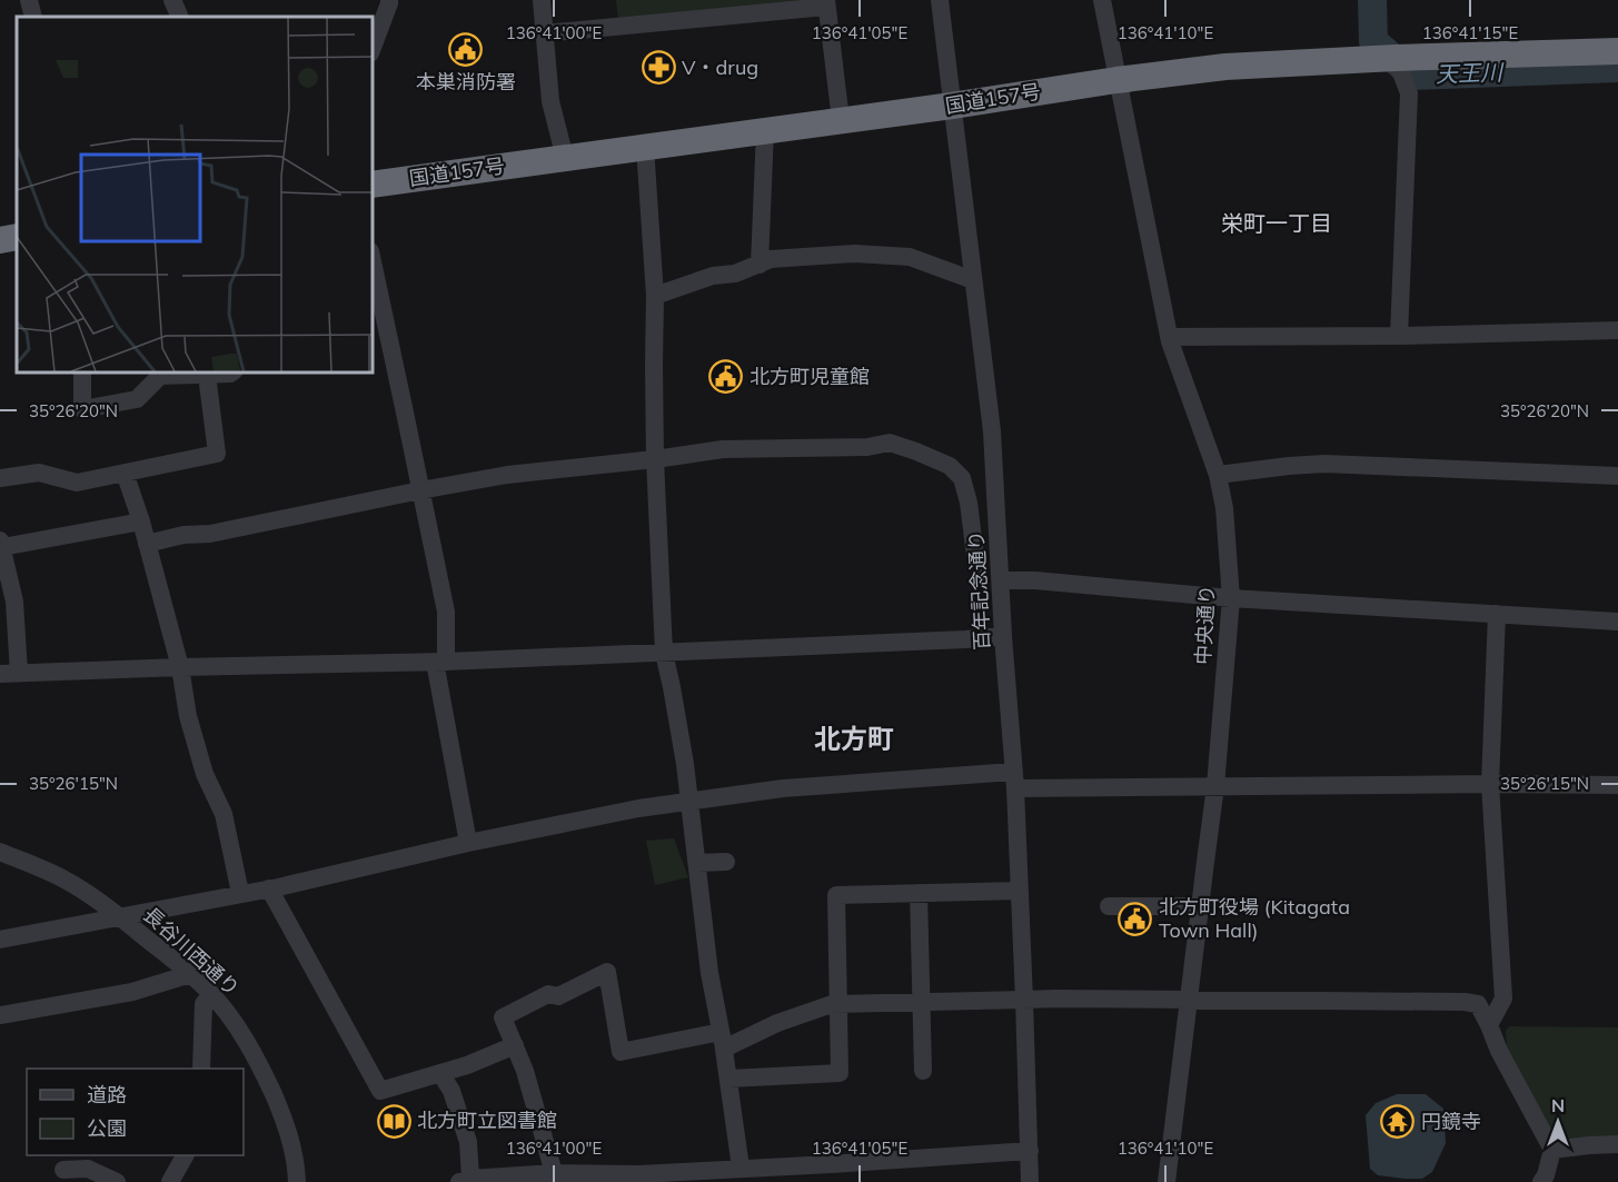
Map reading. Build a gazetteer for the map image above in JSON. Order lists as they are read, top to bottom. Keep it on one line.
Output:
{"streets":{"highway":["国道157号"],"street":["百年記念通り","中央通り","長谷川西通り"]},"crossings":[["国道157号","百年記念通り"],["国道157号","中央通り"]],"districts":["栄町一丁目","北方町"],"water":["天王川"],"places":{"public building":["本巣消防署","北方町児童館","北方町役場 (Kitagata Town Hall)"],"pharmacy":["V・drug"],"library":["北方町立図書館"],"temple":["円鏡寺"]},"legend":["道路","公園"],"north":"top","coordinates":["136°41'00\"E","136°41'05\"E","136°41'10\"E","136°41'15\"E","35°26'20\"N","35°26'15\"N"]}
